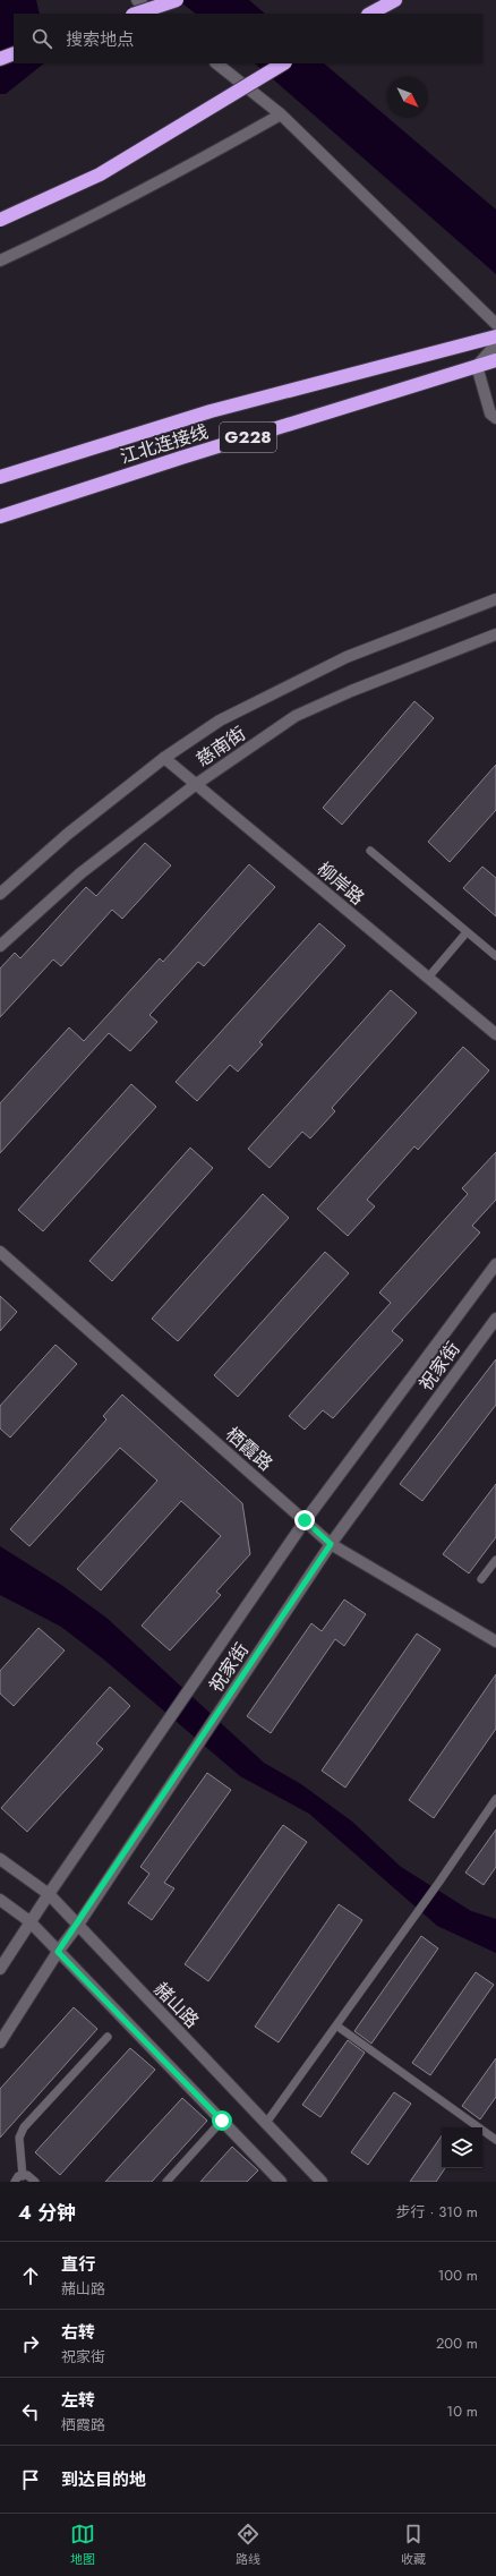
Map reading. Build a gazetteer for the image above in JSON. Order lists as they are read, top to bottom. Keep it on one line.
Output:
{"streets":{"highway":["G228","江北连接线"],"street":["慈南街","柳岸路","祝家街","栖霞路","赭山路"]},"crossings":[["慈南街","柳岸路"],["祝家街","栖霞路"],["祝家街","赭山路"]],"north":"bottom right","page":{"search":"搜索地点","heading":["4 分钟","步行 · 310 m"],"list":[["直行","赭山路","100 m"],["右转","祝家街","200 m"],["左转","栖霞路","10 m"],"到达目的地"],"nav":["地图","路线","收藏"]}}
